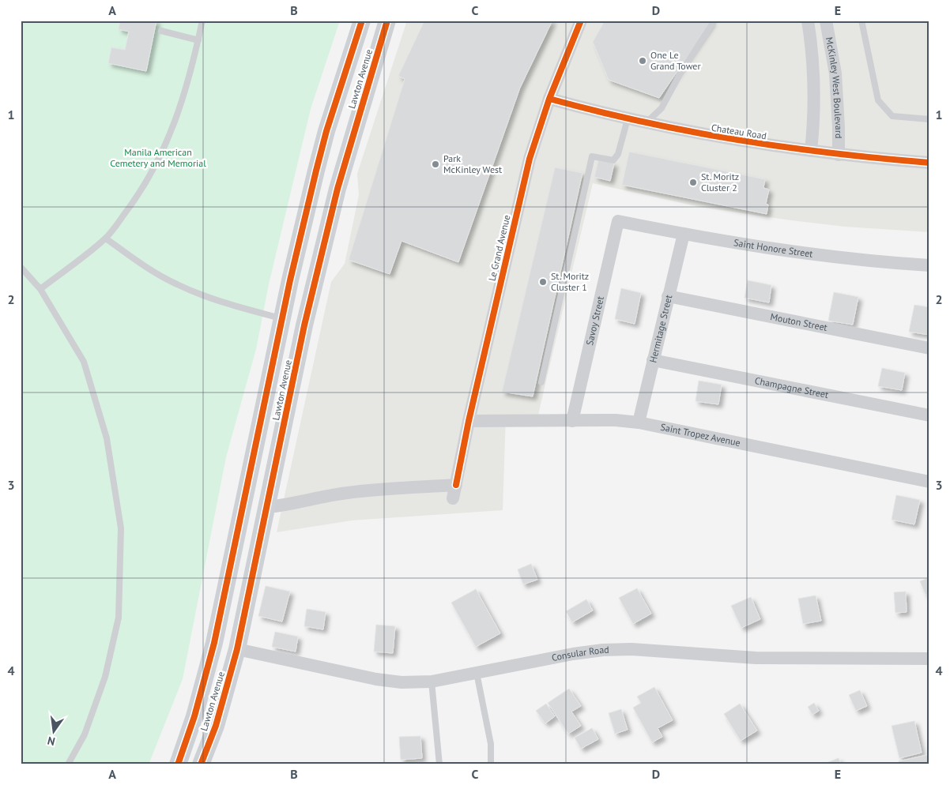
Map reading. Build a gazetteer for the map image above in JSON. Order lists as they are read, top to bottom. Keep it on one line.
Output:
{"streets":{"main road":["Lawton Avenue"],"street":["McKinley West Boulevard","Chateau Road","Le Grand Avenue","Saint Honore Street","Savoy Street","Mouton Street","Hermitage Street","Champagne Street","Saint Tropez Avenue","Consular Road"]},"crossings":[["Lawton Avenue","Consular Road"],["McKinley West Boulevard","Chateau Road"],["Chateau Road","Le Grand Avenue"],["Le Grand Avenue","Saint Tropez Avenue"],["Saint Honore Street","Savoy Street"],["Saint Honore Street","Hermitage Street"],["Savoy Street","Saint Tropez Avenue"],["Mouton Street","Hermitage Street"],["Hermitage Street","Champagne Street"],["Hermitage Street","Saint Tropez Avenue"]],"parks":["Manila American Cemetery and Memorial"],"places":["One Le Grand Tower","Park McKinley West","St. Moritz Cluster 2","St. Moritz Cluster 1"],"north":"bottom","grid":{"columns":["A","B","C","D","E"],"rows":["1","2","3","4"]}}
